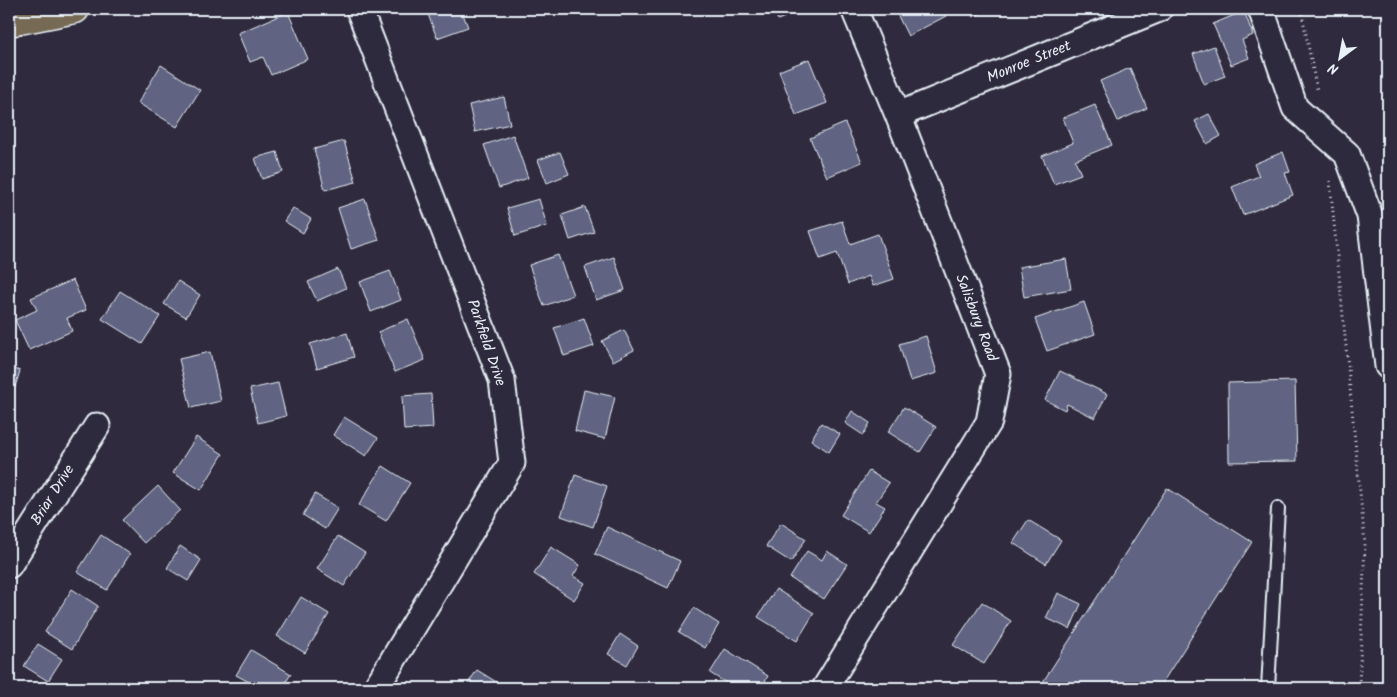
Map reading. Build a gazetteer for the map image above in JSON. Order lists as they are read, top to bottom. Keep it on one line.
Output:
{"streets":{"street":["Monroe Street","Salisbury Road","Parkfield Drive","Briar Drive"]},"crossings":[["Monroe Street","Salisbury Road"]],"north":"bottom left"}
